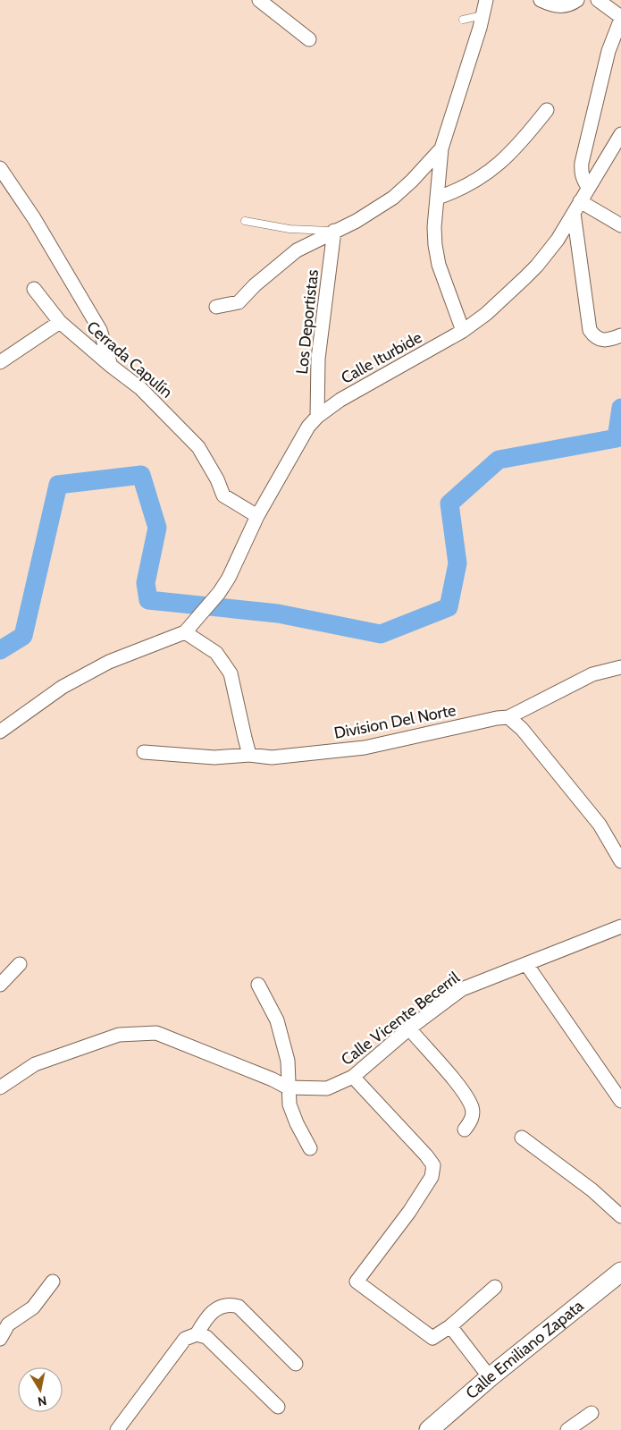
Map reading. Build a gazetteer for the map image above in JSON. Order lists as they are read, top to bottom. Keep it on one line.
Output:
{"streets":{"main road":["Calle Emiliano Zapata"],"street":["Los Deportistas","Calle Iturbide","Cerrada Capulín","Division Del Norte","Calle Vicente Becerril"]},"crossings":[["Los Deportistas","Calle Iturbide"],["Calle Iturbide","Cerrada Capulín"]],"north":"bottom"}
